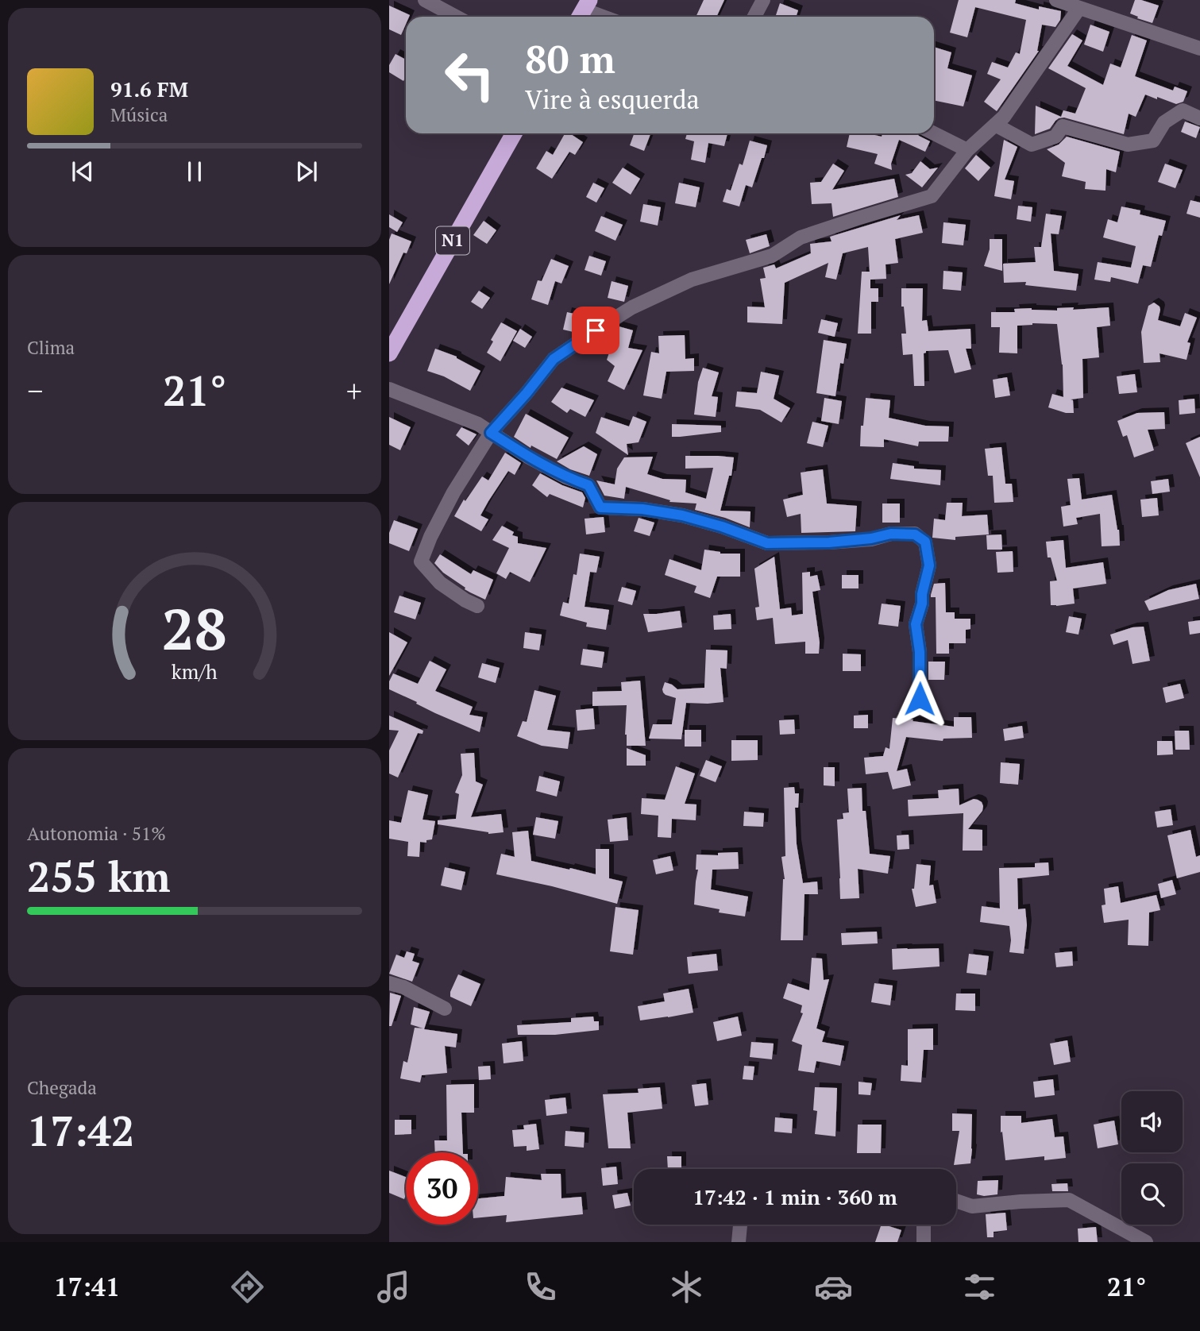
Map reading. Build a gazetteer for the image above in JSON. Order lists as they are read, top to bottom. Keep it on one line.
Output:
{"streets":{"highway":["N1"]},"page":{"turn":["80 m","Vire à esquerda"],"song":["91.6 FM","Música"],"tile":["Clima",["Autonomia · 51%","255 km"],["Chegada","17:42"]],"heat":["−","21°","+"],"limit":"30","trip":"17:42 · 1 min · 360 m","tabs":["17:41","21°"],"gauge":["28","km/h"]}}
